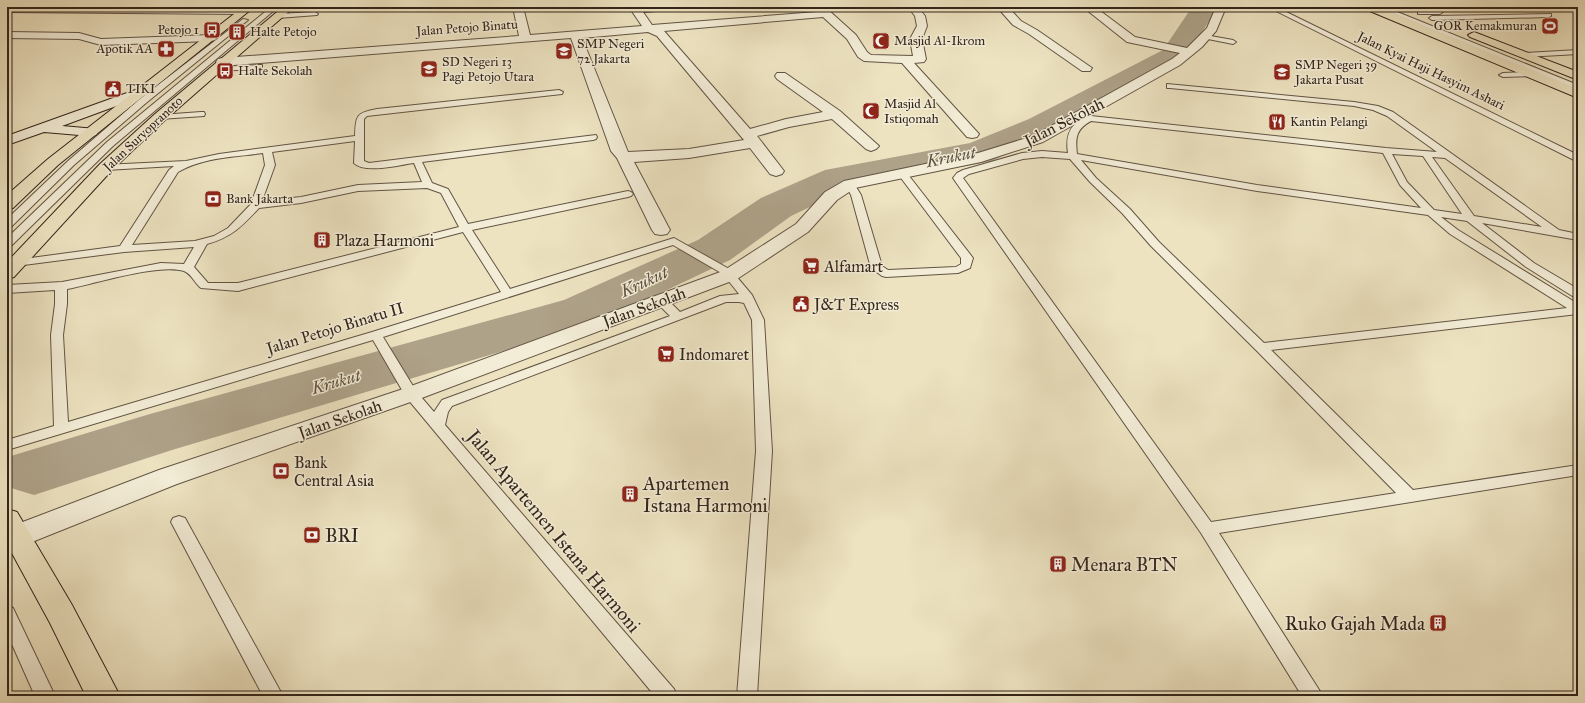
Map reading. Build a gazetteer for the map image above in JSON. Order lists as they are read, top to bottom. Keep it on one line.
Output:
{"streets":{"main road":["Jalan Kyai Haji Hasyim Ashari","Jalan Suryopranoto"],"street":["Jalan Petojo Binatu","Jalan Sekolah"],"lane":["Jalan Petojo Binatu II","Jalan Apartemen Istana Harmoni"]},"crossings":[["Jalan Petojo Binatu","Jalan Suryopranoto"],["Jalan Sekolah","Jalan Apartemen Istana Harmoni"],["Jalan Petojo Binatu II","Jalan Apartemen Istana Harmoni"]],"water":["Krukut"],"places":{"sports":["GOR Kemakmuran"],"bus stop":["Petojo 1","Halte Sekolah"],"building":["Halte Petojo","Plaza Harmoni","Apartemen Istana Harmoni","Menara BTN","Ruko Gajah Mada"],"mosque":["Masjid Al-Ikrom","Masjid Al Istiqomah"],"pharmacy":["Apotik AA"],"school or university":["SMP Negeri 72 Jakarta","SD Negeri 13 Pagi Petojo Utara","SMP Negeri 39 Jakarta Pusat"],"public building":["TIKI","J&T Express"],"restaurant":["Kantin Pelangi"],"bank":["Bank Jakarta","Bank Central Asia","BRI"],"supermarket":["Alfamart","Indomaret"]}}
